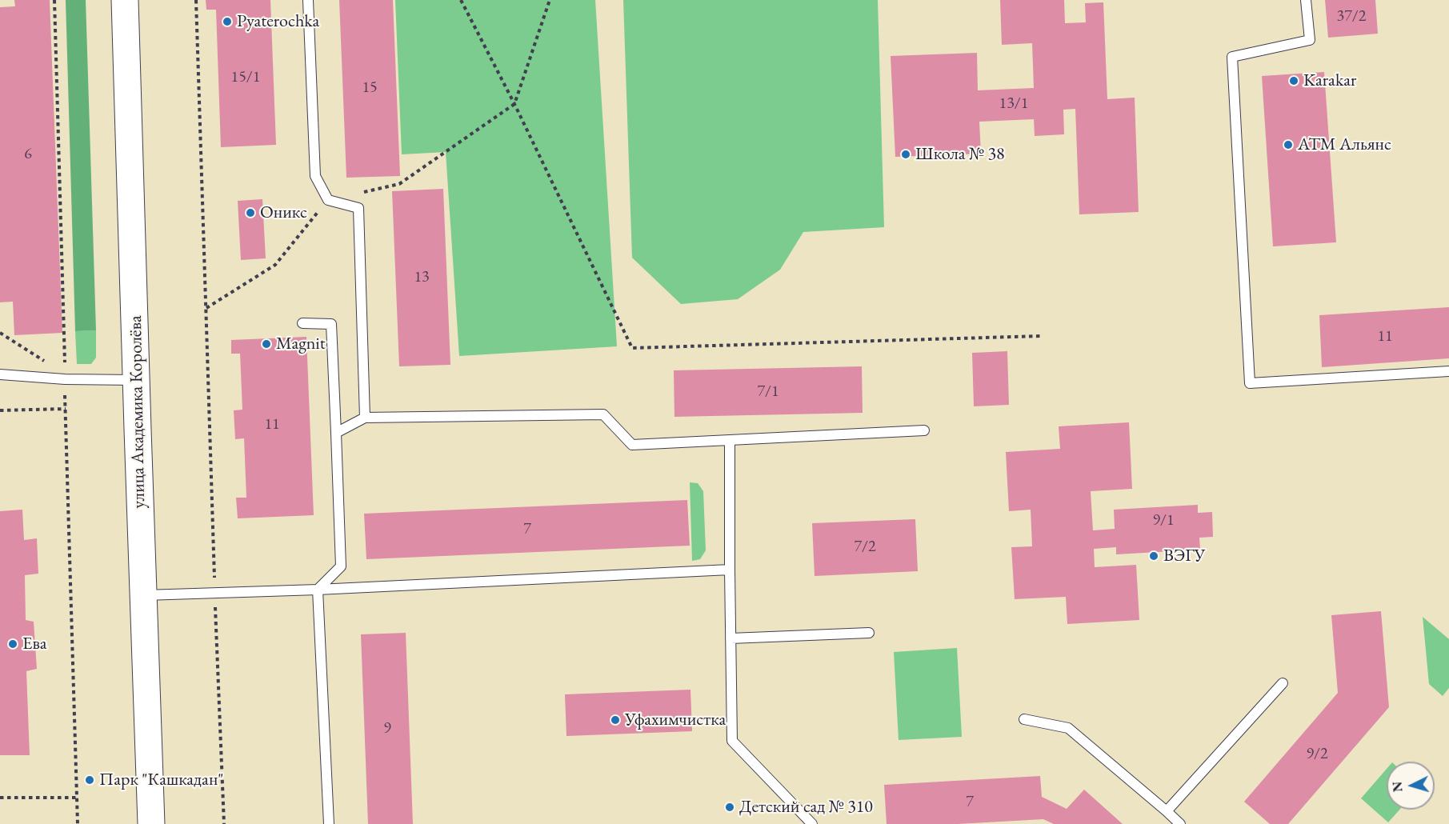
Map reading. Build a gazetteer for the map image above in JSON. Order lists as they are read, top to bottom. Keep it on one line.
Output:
{"streets":{"street":["улица Академика Королёва"]},"places":["Pyaterochka","Karakar","АТМ Альянс","Школа № 38","Оникс","Magnit","ВЭГУ","Ева","Уфахимчистка","Парк \"Кашкадан\"","Детский сад № 310"],"house_numbers":["37/2","15/1","15","13/1","6","13","11","7/1","11","9/1","7","7/2","9","9/2","7"],"north":"left"}
